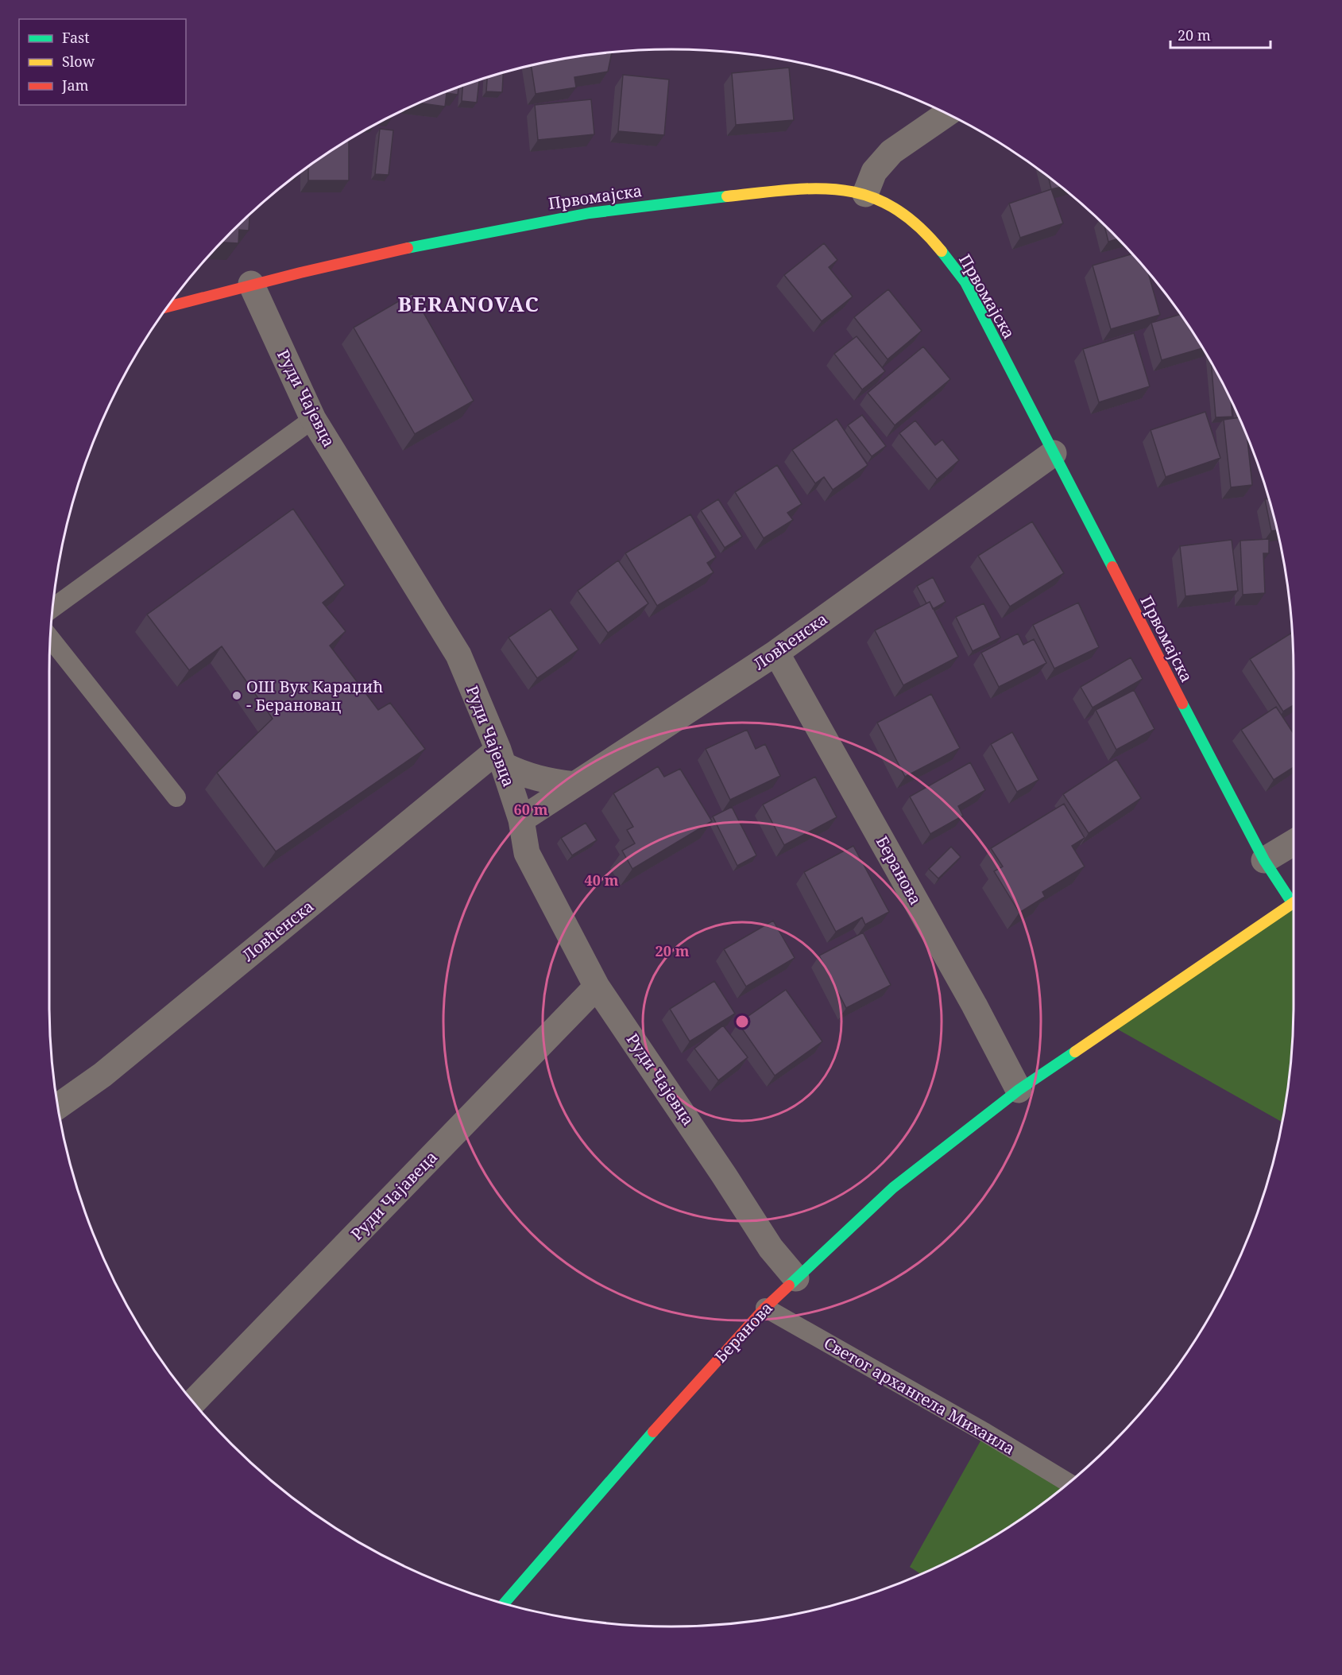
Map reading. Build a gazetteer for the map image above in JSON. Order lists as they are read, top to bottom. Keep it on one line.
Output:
{"streets":{"main road":["Првомајска","Беранова"],"street":["Руди Чајевца","Ловћенска","Руди Чајавеца"],"lane":["Светог архангела Михаила"]},"crossings":[["Првомајска","Руди Чајевца"],["Првомајска","Ловћенска"],["Руди Чајевца","Ловћенска"],["Руди Чајевца","Беранова"],["Руди Чајевца","Руди Чајавеца"],["Ловћенска","Беранова"],["Беранова","Светог архангела Михаила"]],"districts":["BERANOVAC"],"places":["ОШ Вук Караџић - Берановац"],"legend":["Fast","Slow","Jam"],"scale_bar":"20 m","rings":["60 m","40 m","20 m"]}
